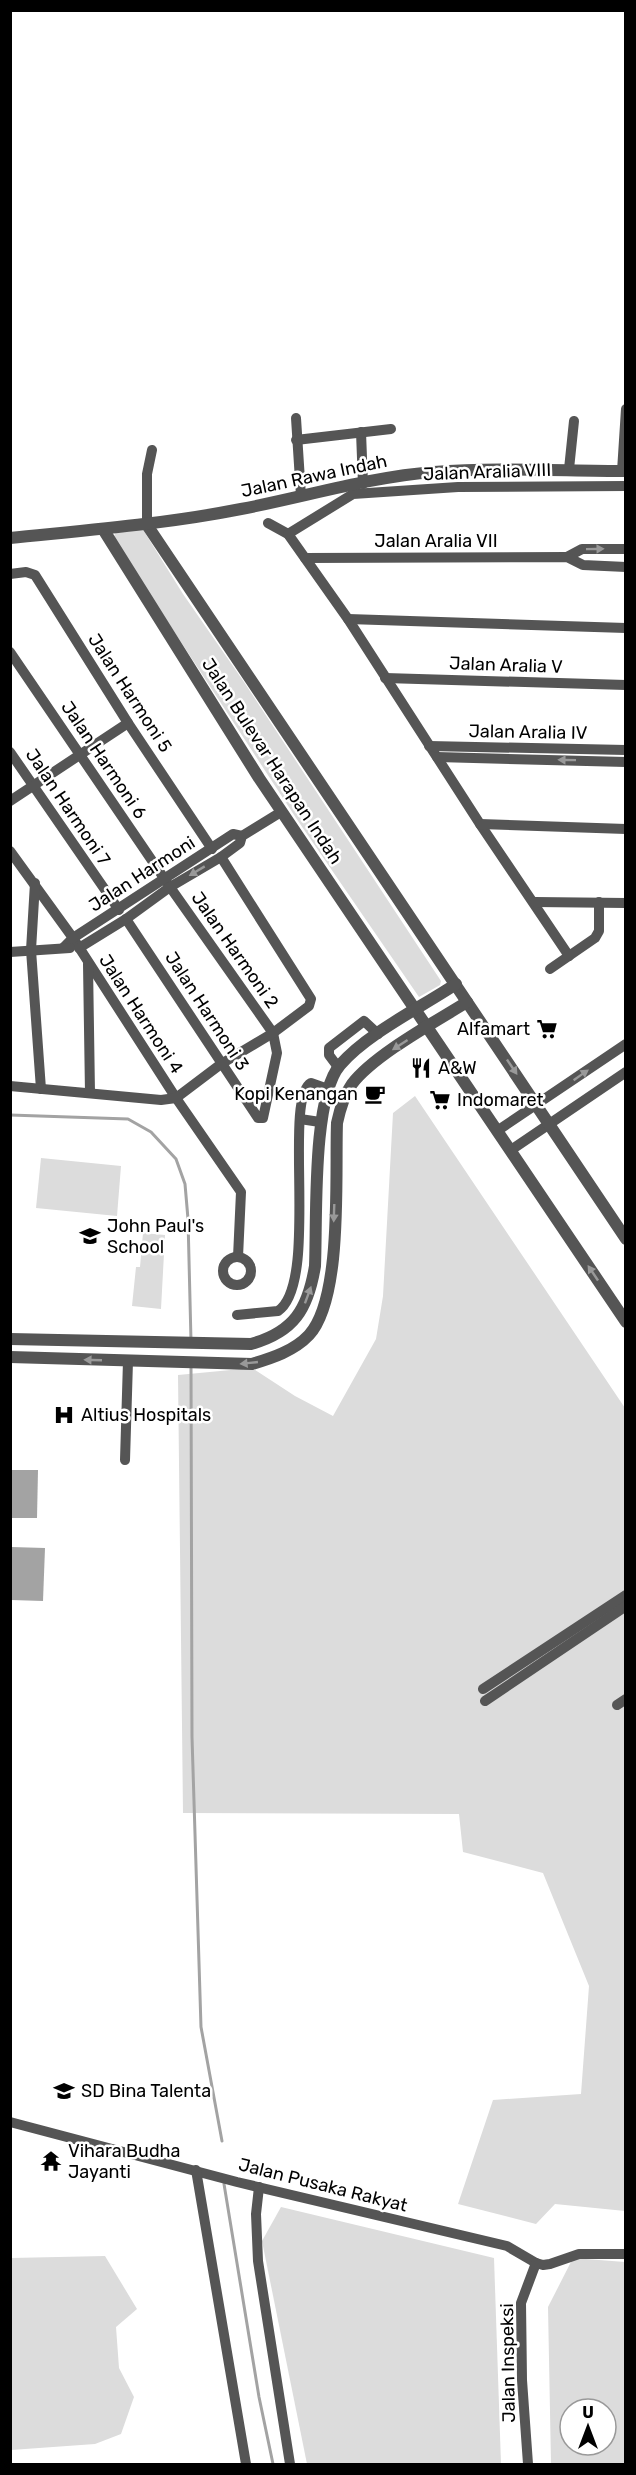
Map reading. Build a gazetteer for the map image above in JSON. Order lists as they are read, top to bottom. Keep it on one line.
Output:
{"streets":{"street":["Jalan Aralia VIII","Jalan Rawa Indah","Jalan Aralia VII","Jalan Aralia V","Jalan Harmoni 5","Jalan Aralia IV","Jalan Harmoni 6","Jalan Bulevar Harapan Indah","Jalan Harmoni 7","Jalan Harmoni","Jalan Harmoni 2","Jalan Harmoni 3","Jalan Harmoni 4","Jalan Pusaka Rakyat","Jalan Inspeksi"]},"crossings":[["Jalan Rawa Indah","Jalan Bulevar Harapan Indah"],["Jalan Harmoni 5","Jalan Harmoni"],["Jalan Harmoni 5","Jalan Harmoni 2"],["Jalan Harmoni 5","Jalan Harmoni 3"],["Jalan Harmoni 6","Jalan Harmoni"],["Jalan Harmoni 6","Jalan Harmoni 2"],["Jalan Bulevar Harapan Indah","Jalan Harmoni"],["Jalan Harmoni 7","Jalan Harmoni"],["Jalan Harmoni 7","Jalan Harmoni 3"],["Jalan Harmoni","Jalan Harmoni 2"],["Jalan Harmoni","Jalan Harmoni 3"],["Jalan Harmoni","Jalan Harmoni 4"],["Jalan Harmoni 2","Jalan Harmoni 3"],["Jalan Pusaka Rakyat","Jalan Inspeksi"]],"places":{"supermarket":["Alfamart","Indomaret"],"restaurant":["A&W"],"cafe":["Kopi Kenangan"],"school or university":["John Paul's School","SD Bina Talenta"],"hospital":["Altius Hospitals"],"temple":["Vihara Budha Jayanti"]},"north":"top"}
